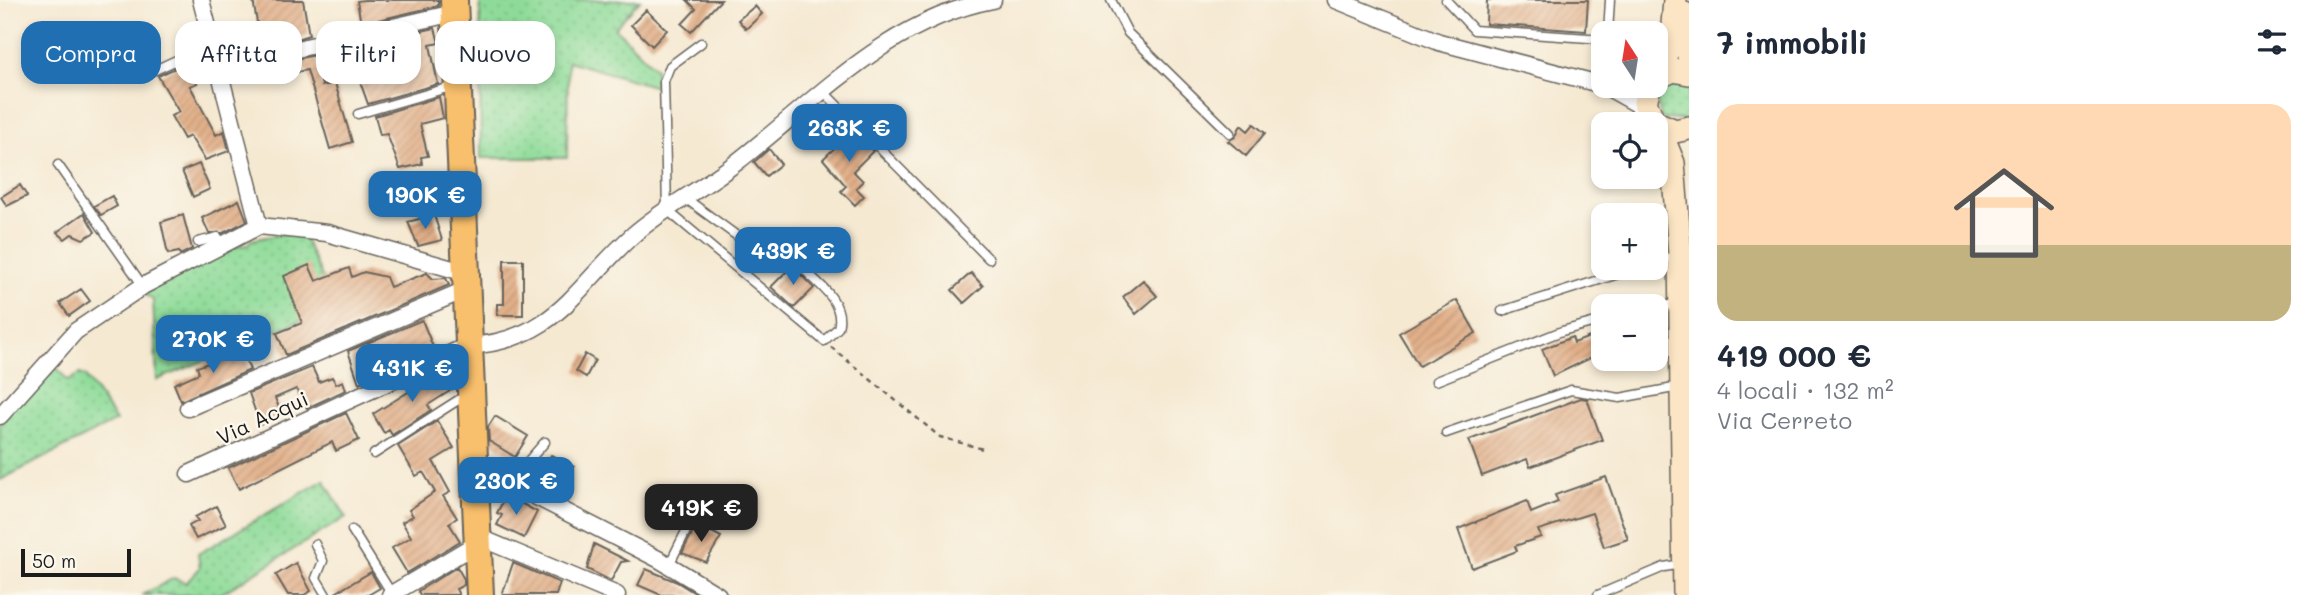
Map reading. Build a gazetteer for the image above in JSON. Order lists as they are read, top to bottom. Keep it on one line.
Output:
{"streets":{"street":["Via Acqui"]},"scale_bar":"50 m","north":"top","page":{"heading":"7 immobili","map_buttons":["+","−"],"chip":["Compra","Affitta","Filtri","Nuovo"],"list":[{"name":"419 000 €","note":"4 locali · 132 m² · Via Cerreto"}],"price":["263K €","190K €","439K €","270K €","431K €","230K €","419K €"],"scale":"50 m"}}
